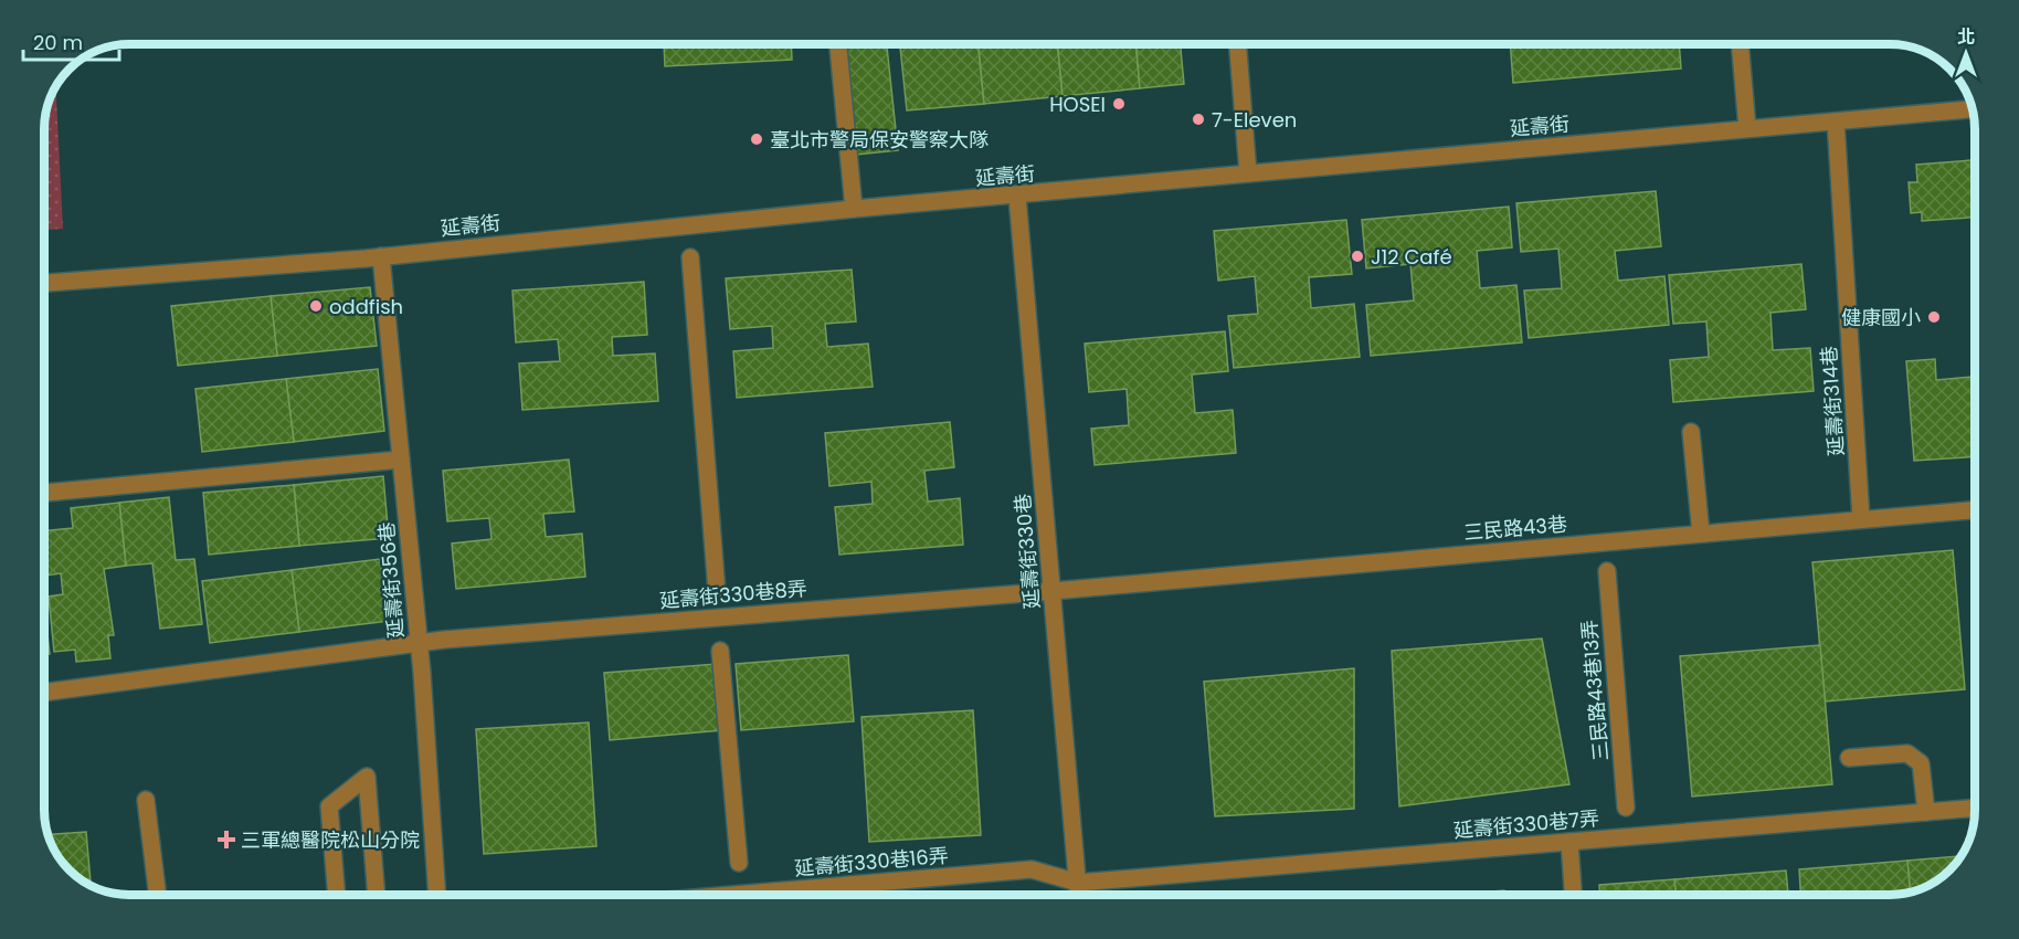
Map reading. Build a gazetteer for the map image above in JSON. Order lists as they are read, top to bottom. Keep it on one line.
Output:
{"streets":{"street":["延壽街","延壽街314巷","三民路43巷","延壽街330巷","延壽街356巷","延壽街330巷8弄","三民路43巷13弄","延壽街330巷7弄","延壽街330巷16弄"]},"crossings":[["延壽街","延壽街314巷"],["延壽街","延壽街330巷"],["延壽街","延壽街356巷"],["延壽街314巷","三民路43巷"],["三民路43巷","延壽街330巷"],["三民路43巷","延壽街330巷8弄"],["延壽街330巷","延壽街330巷8弄"],["延壽街330巷","延壽街330巷7弄"],["延壽街330巷","延壽街330巷16弄"],["延壽街356巷","延壽街330巷8弄"],["延壽街330巷7弄","延壽街330巷16弄"]],"places":{"other":["HOSEI","7-Eleven","臺北市警局保安警察大隊","J12 Café","oddfish","健康國小"],"health":["三軍總醫院松山分院"]},"scale_bar":"20 m","north":"top"}
